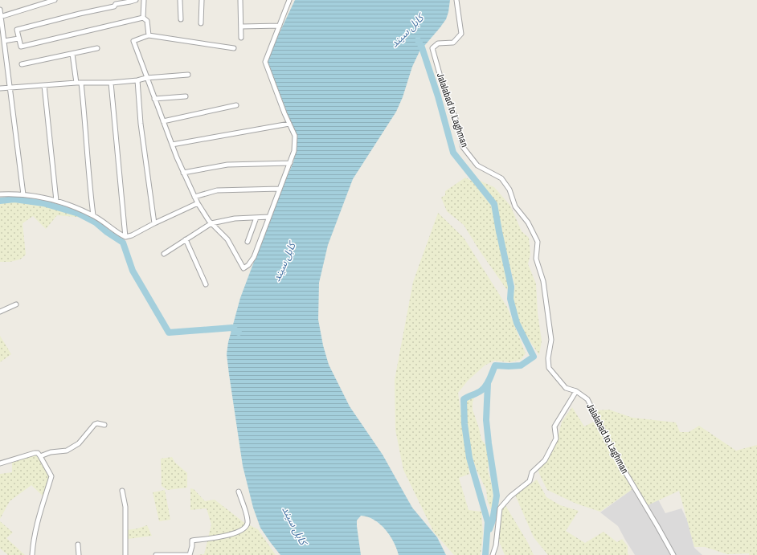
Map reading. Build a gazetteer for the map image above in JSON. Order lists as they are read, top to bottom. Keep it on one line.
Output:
{"streets":{"street":["Jalalabad to Laghman"]},"water":["کابل سيند"]}
